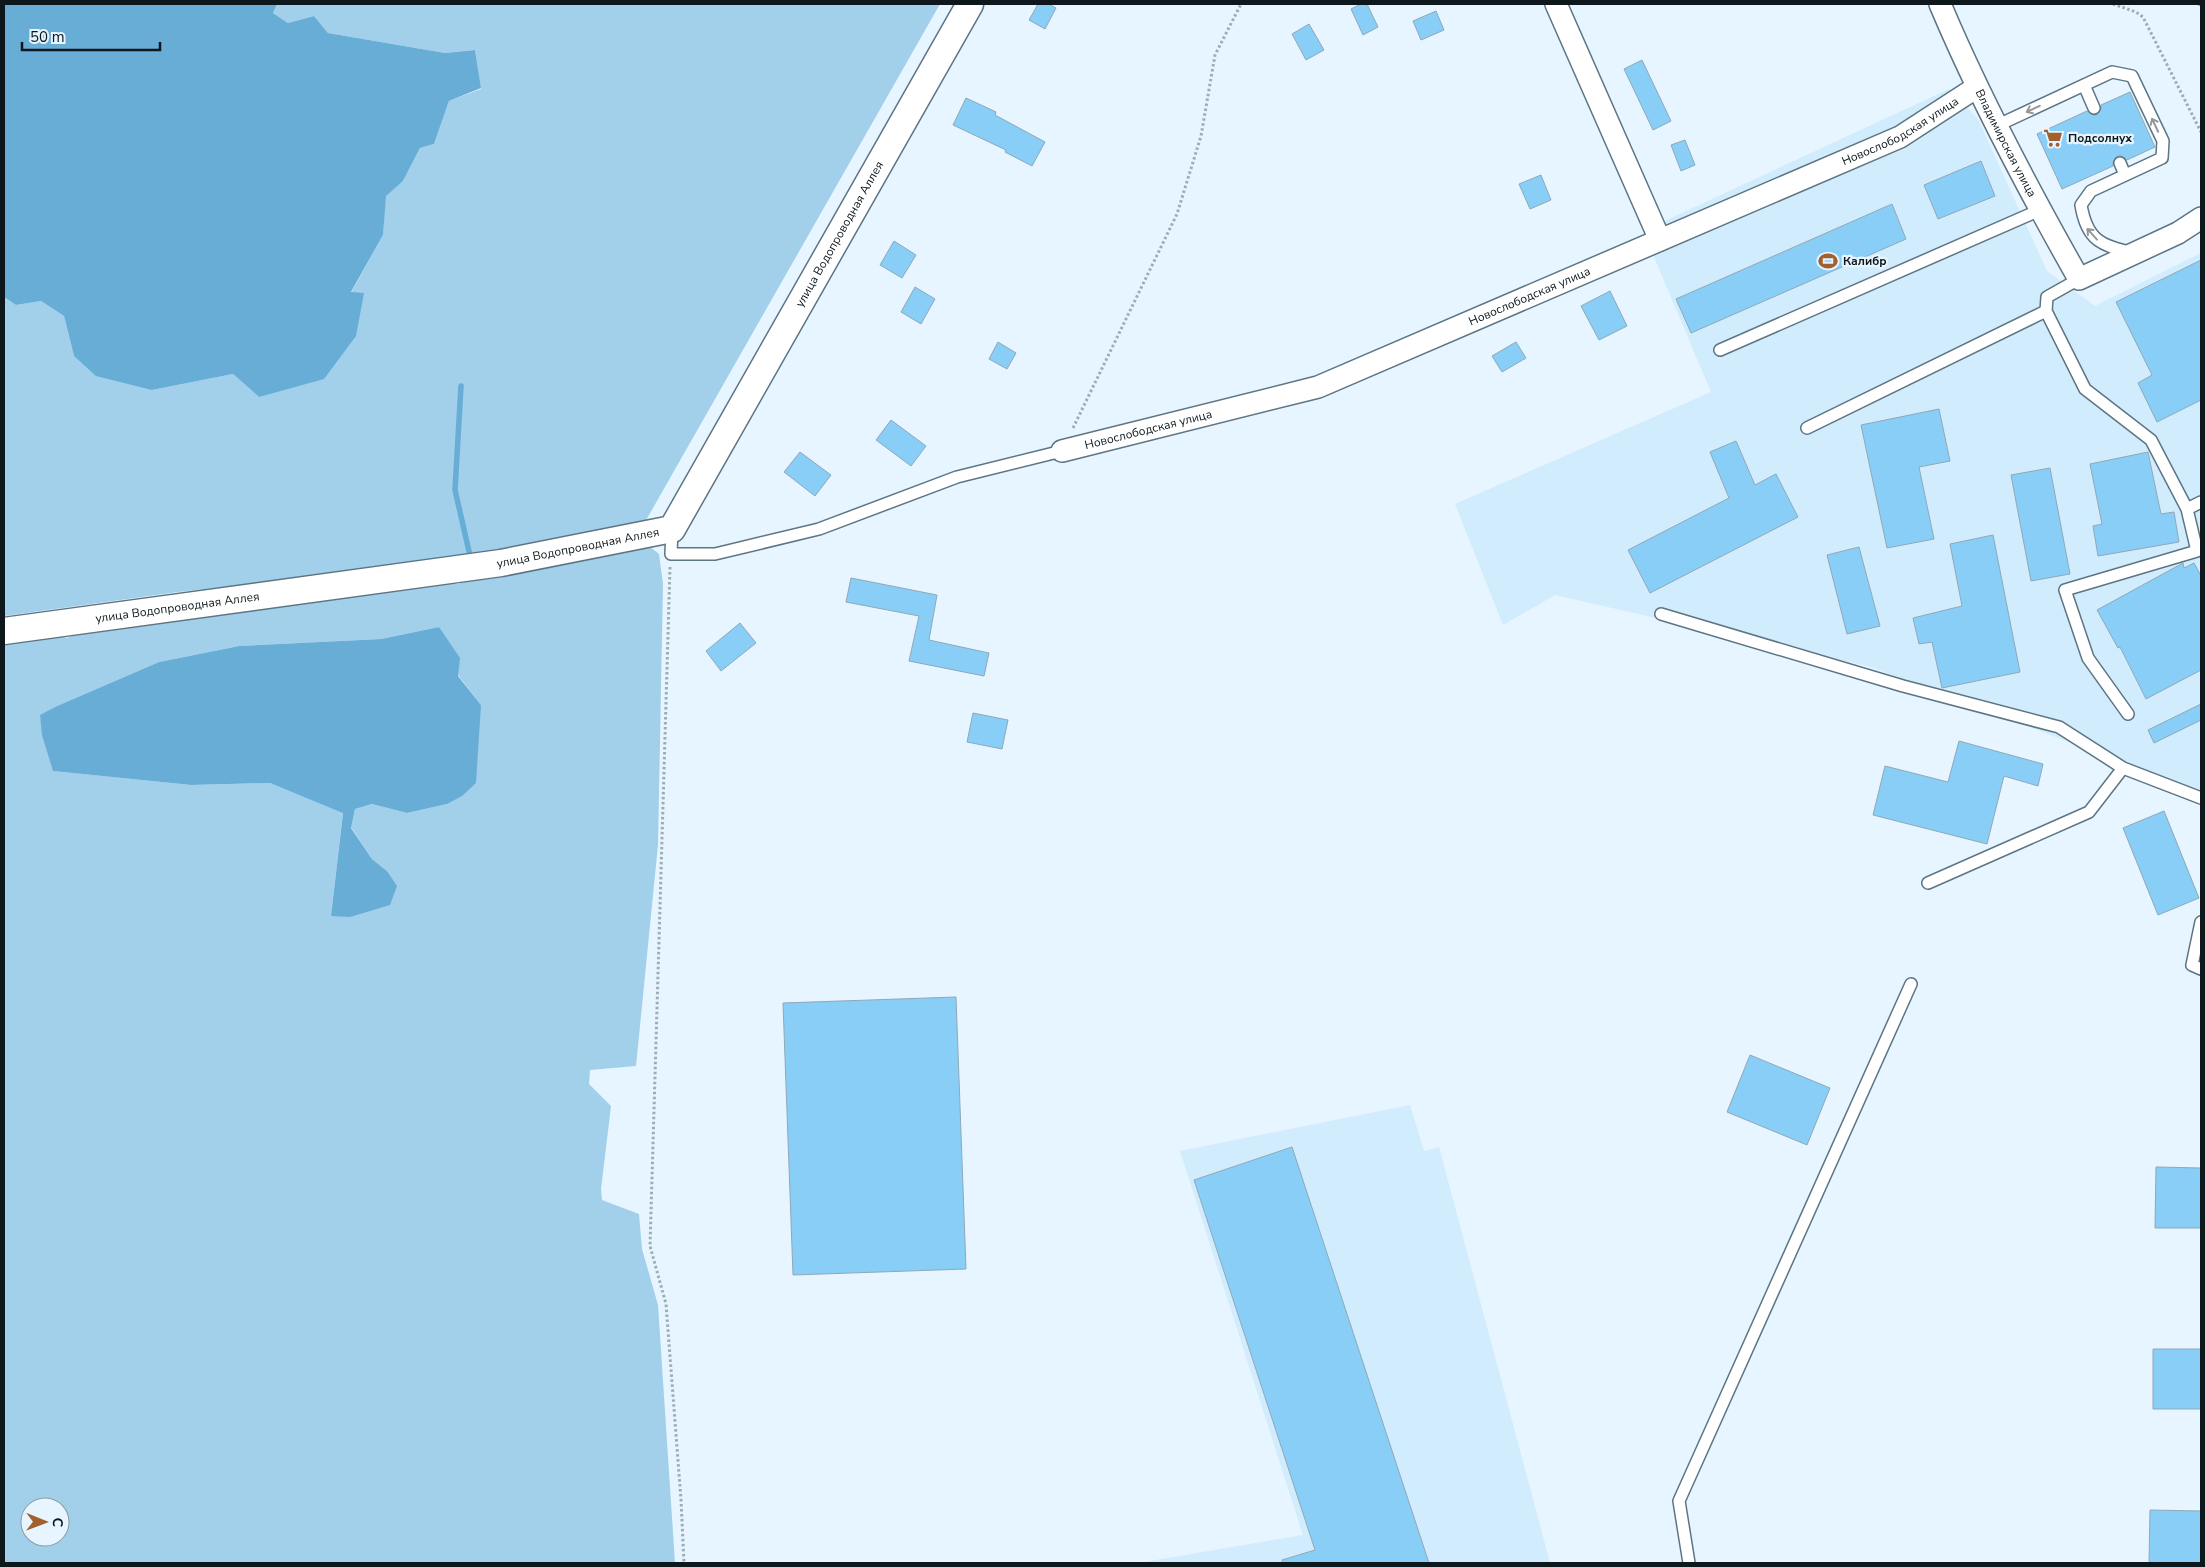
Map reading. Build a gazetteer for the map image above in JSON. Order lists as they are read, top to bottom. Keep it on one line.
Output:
{"streets":{"street":["Новослободская улица","Владимирская улица","улица Водопроводная Аллея"]},"crossings":[["Новослободская улица","Владимирская улица"]],"places":{"supermarket":["Подсолнух"],"sports":["Калибр"]},"scale_bar":"50 m","north":"right"}
